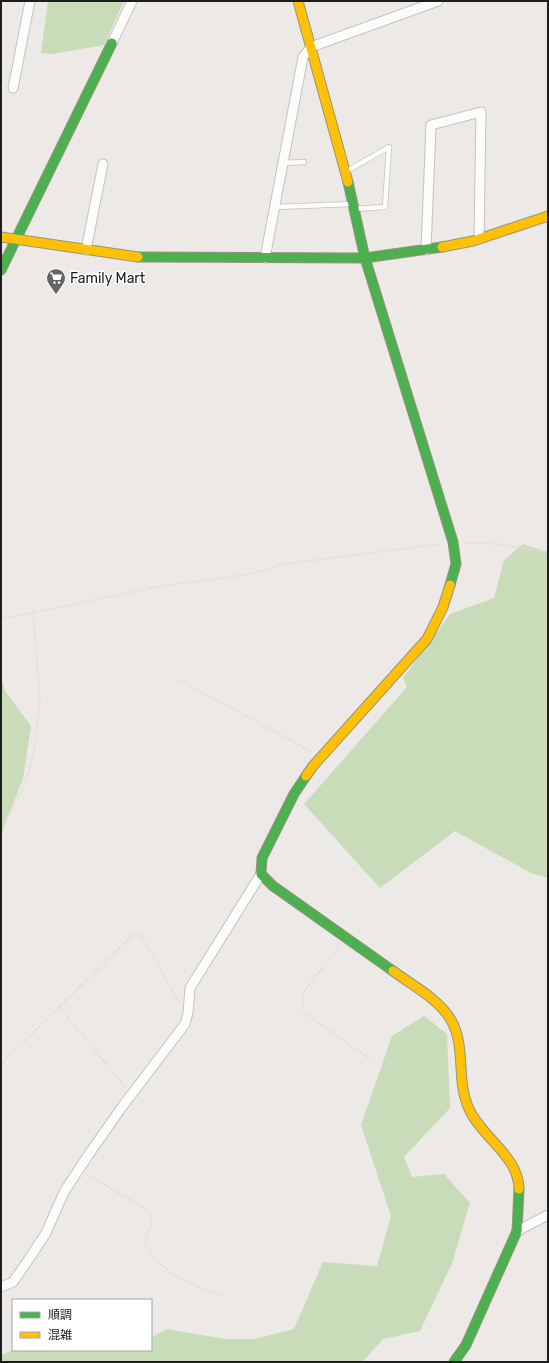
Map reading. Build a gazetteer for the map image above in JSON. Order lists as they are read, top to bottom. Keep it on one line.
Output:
{"places":{"supermarket":["Family Mart"]},"legend":["順調","混雑"]}
